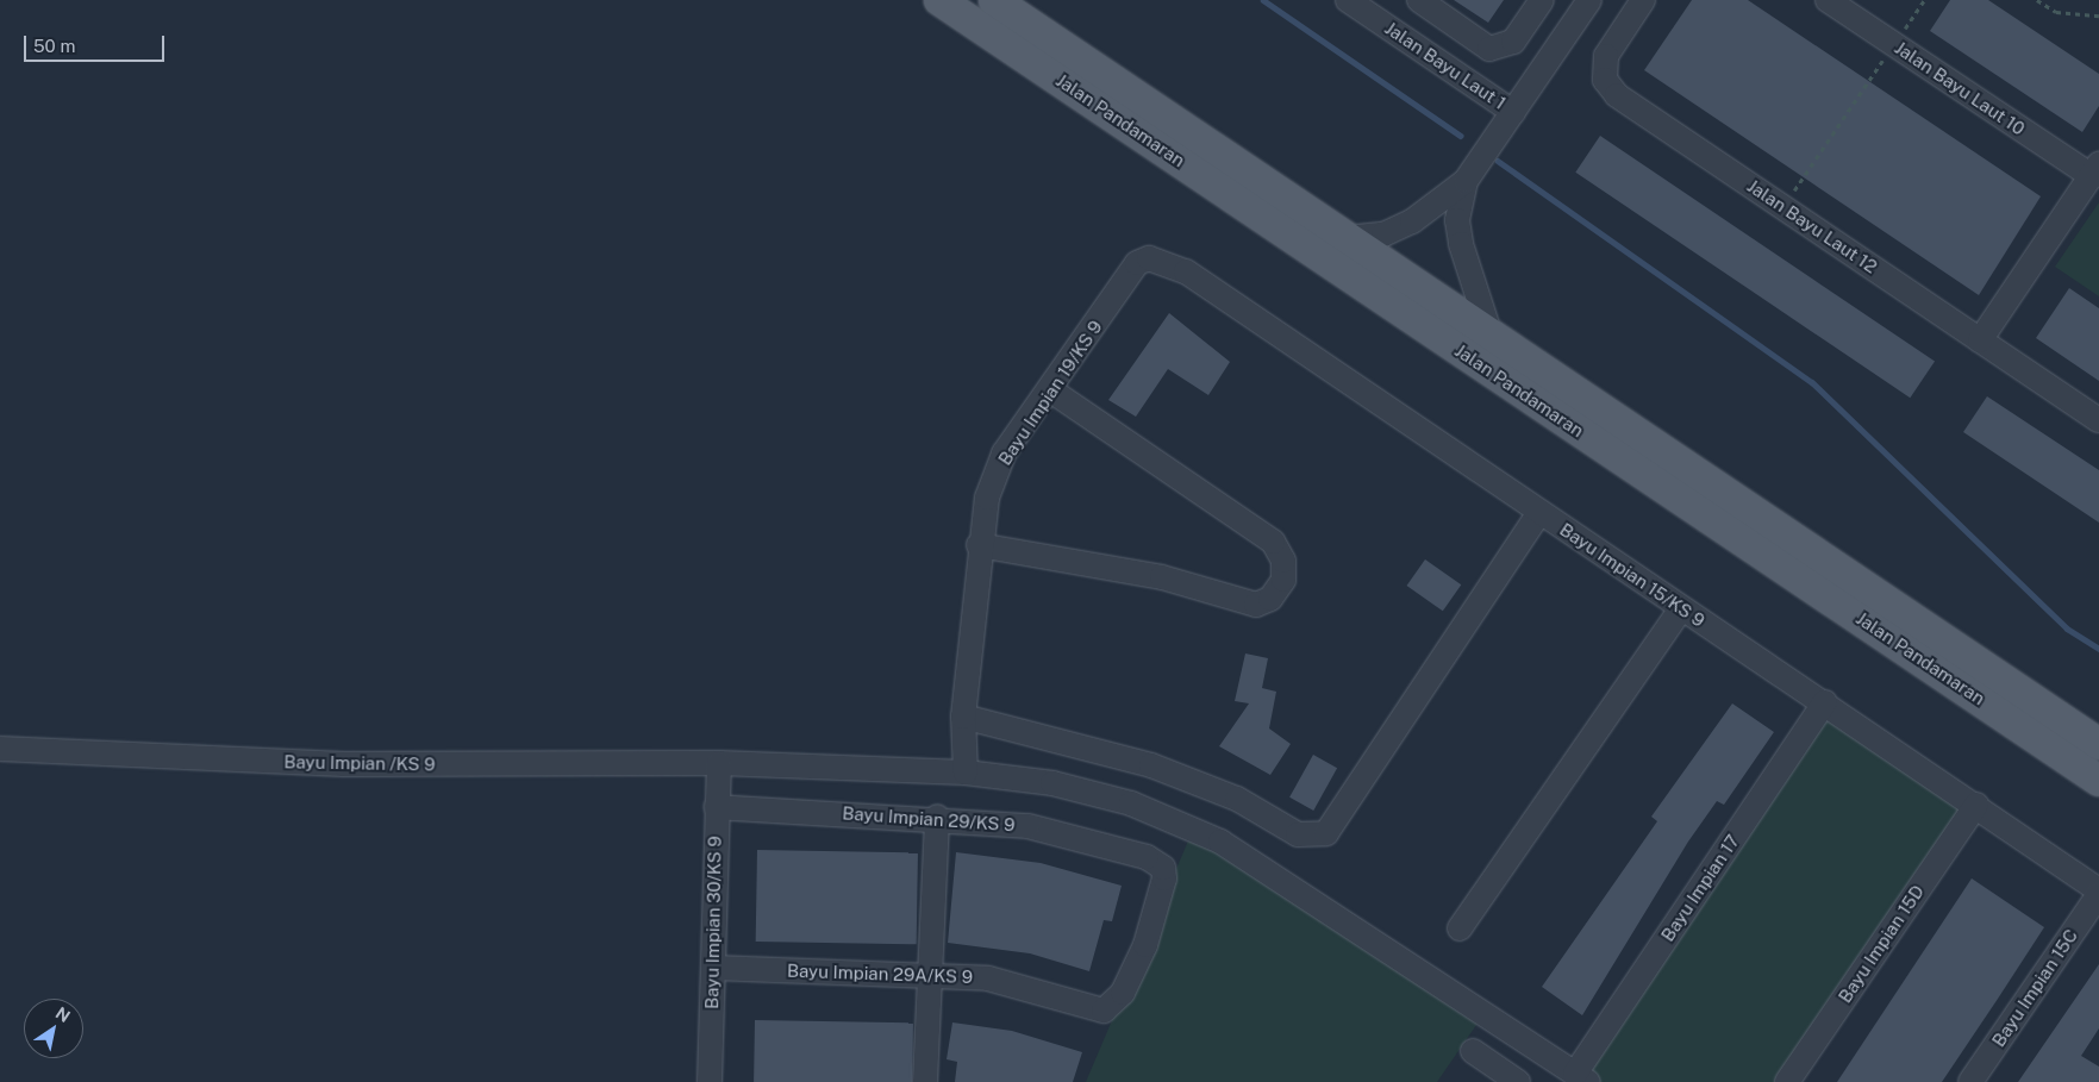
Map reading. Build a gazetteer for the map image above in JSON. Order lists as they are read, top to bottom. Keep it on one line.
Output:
{"streets":{"main road":["Jalan Pandamaran"],"street":["Jalan Bayu Laut 1","Jalan Bayu Laut 10","Jalan Bayu Laut 12","Bayu Impian 19/KS 9","Bayu Impian 15/KS 9","Bayu Impian /KS 9","Bayu Impian 29/KS 9","Bayu Impian 17","Bayu Impian 30/KS 9","Bayu Impian 15D","Bayu Impian 29A/KS 9","Bayu Impian 15C"]},"crossings":[["Bayu Impian 19/KS 9","Bayu Impian 15/KS 9"],["Bayu Impian 19/KS 9","Bayu Impian /KS 9"],["Bayu Impian 15/KS 9","Bayu Impian 17"],["Bayu Impian 15/KS 9","Bayu Impian 15D"],["Bayu Impian 15/KS 9","Bayu Impian 15C"],["Bayu Impian /KS 9","Bayu Impian 17"],["Bayu Impian /KS 9","Bayu Impian 30/KS 9"],["Bayu Impian 29/KS 9","Bayu Impian 30/KS 9"],["Bayu Impian 29/KS 9","Bayu Impian 29A/KS 9"],["Bayu Impian 30/KS 9","Bayu Impian 29A/KS 9"]],"scale_bar":"50 m","north":"top right"}
